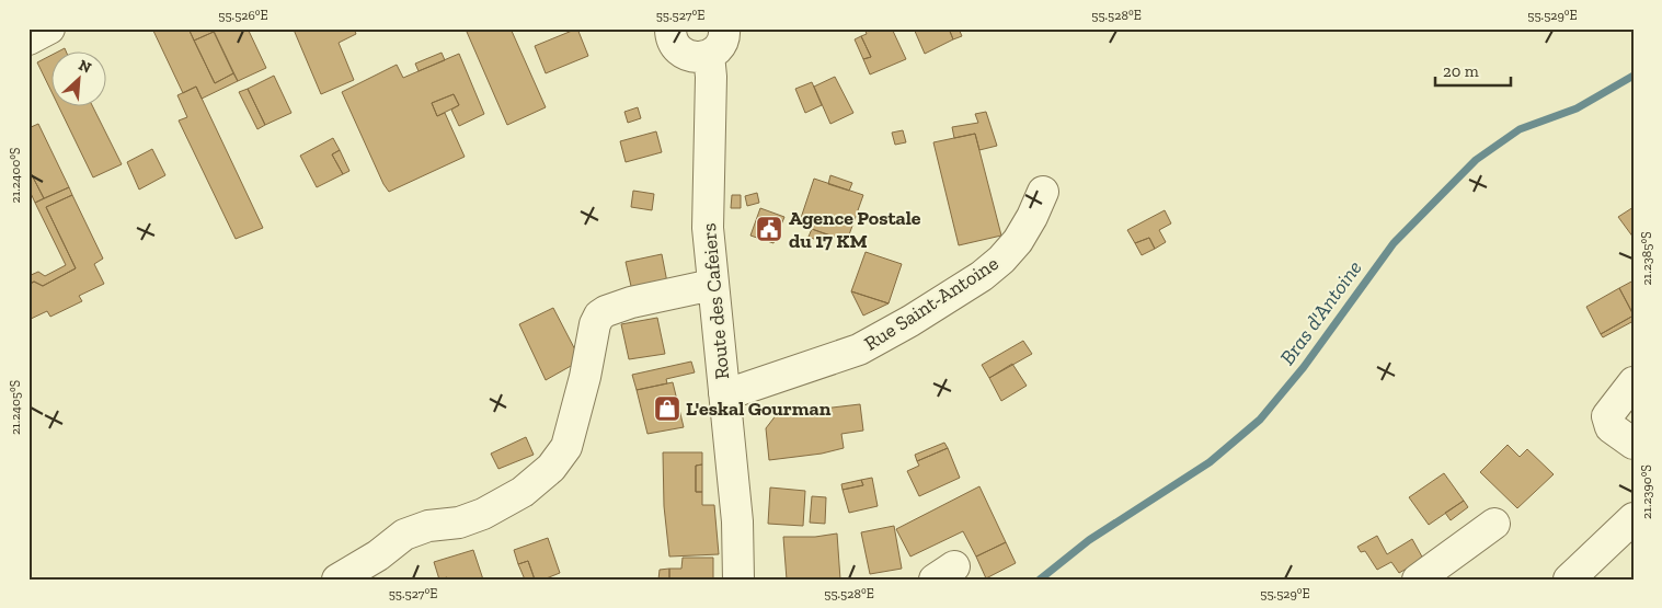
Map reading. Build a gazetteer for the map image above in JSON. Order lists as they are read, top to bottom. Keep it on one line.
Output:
{"streets":{"street":["Route des Cafeiers","Rue Saint-Antoine"]},"crossings":[["Route des Cafeiers","Rue Saint-Antoine"]],"water":["Bras d'Antoine"],"places":{"public building":["Agence Postale du 17 KM"],"shop":["L'eskal Gourman"]},"scale_bar":"20 m","north":"top right","coordinates":["55.526°E","55.527°E","55.528°E","55.529°E","21.2400°S","21.2385°S","21.2405°S","21.2390°S"]}
